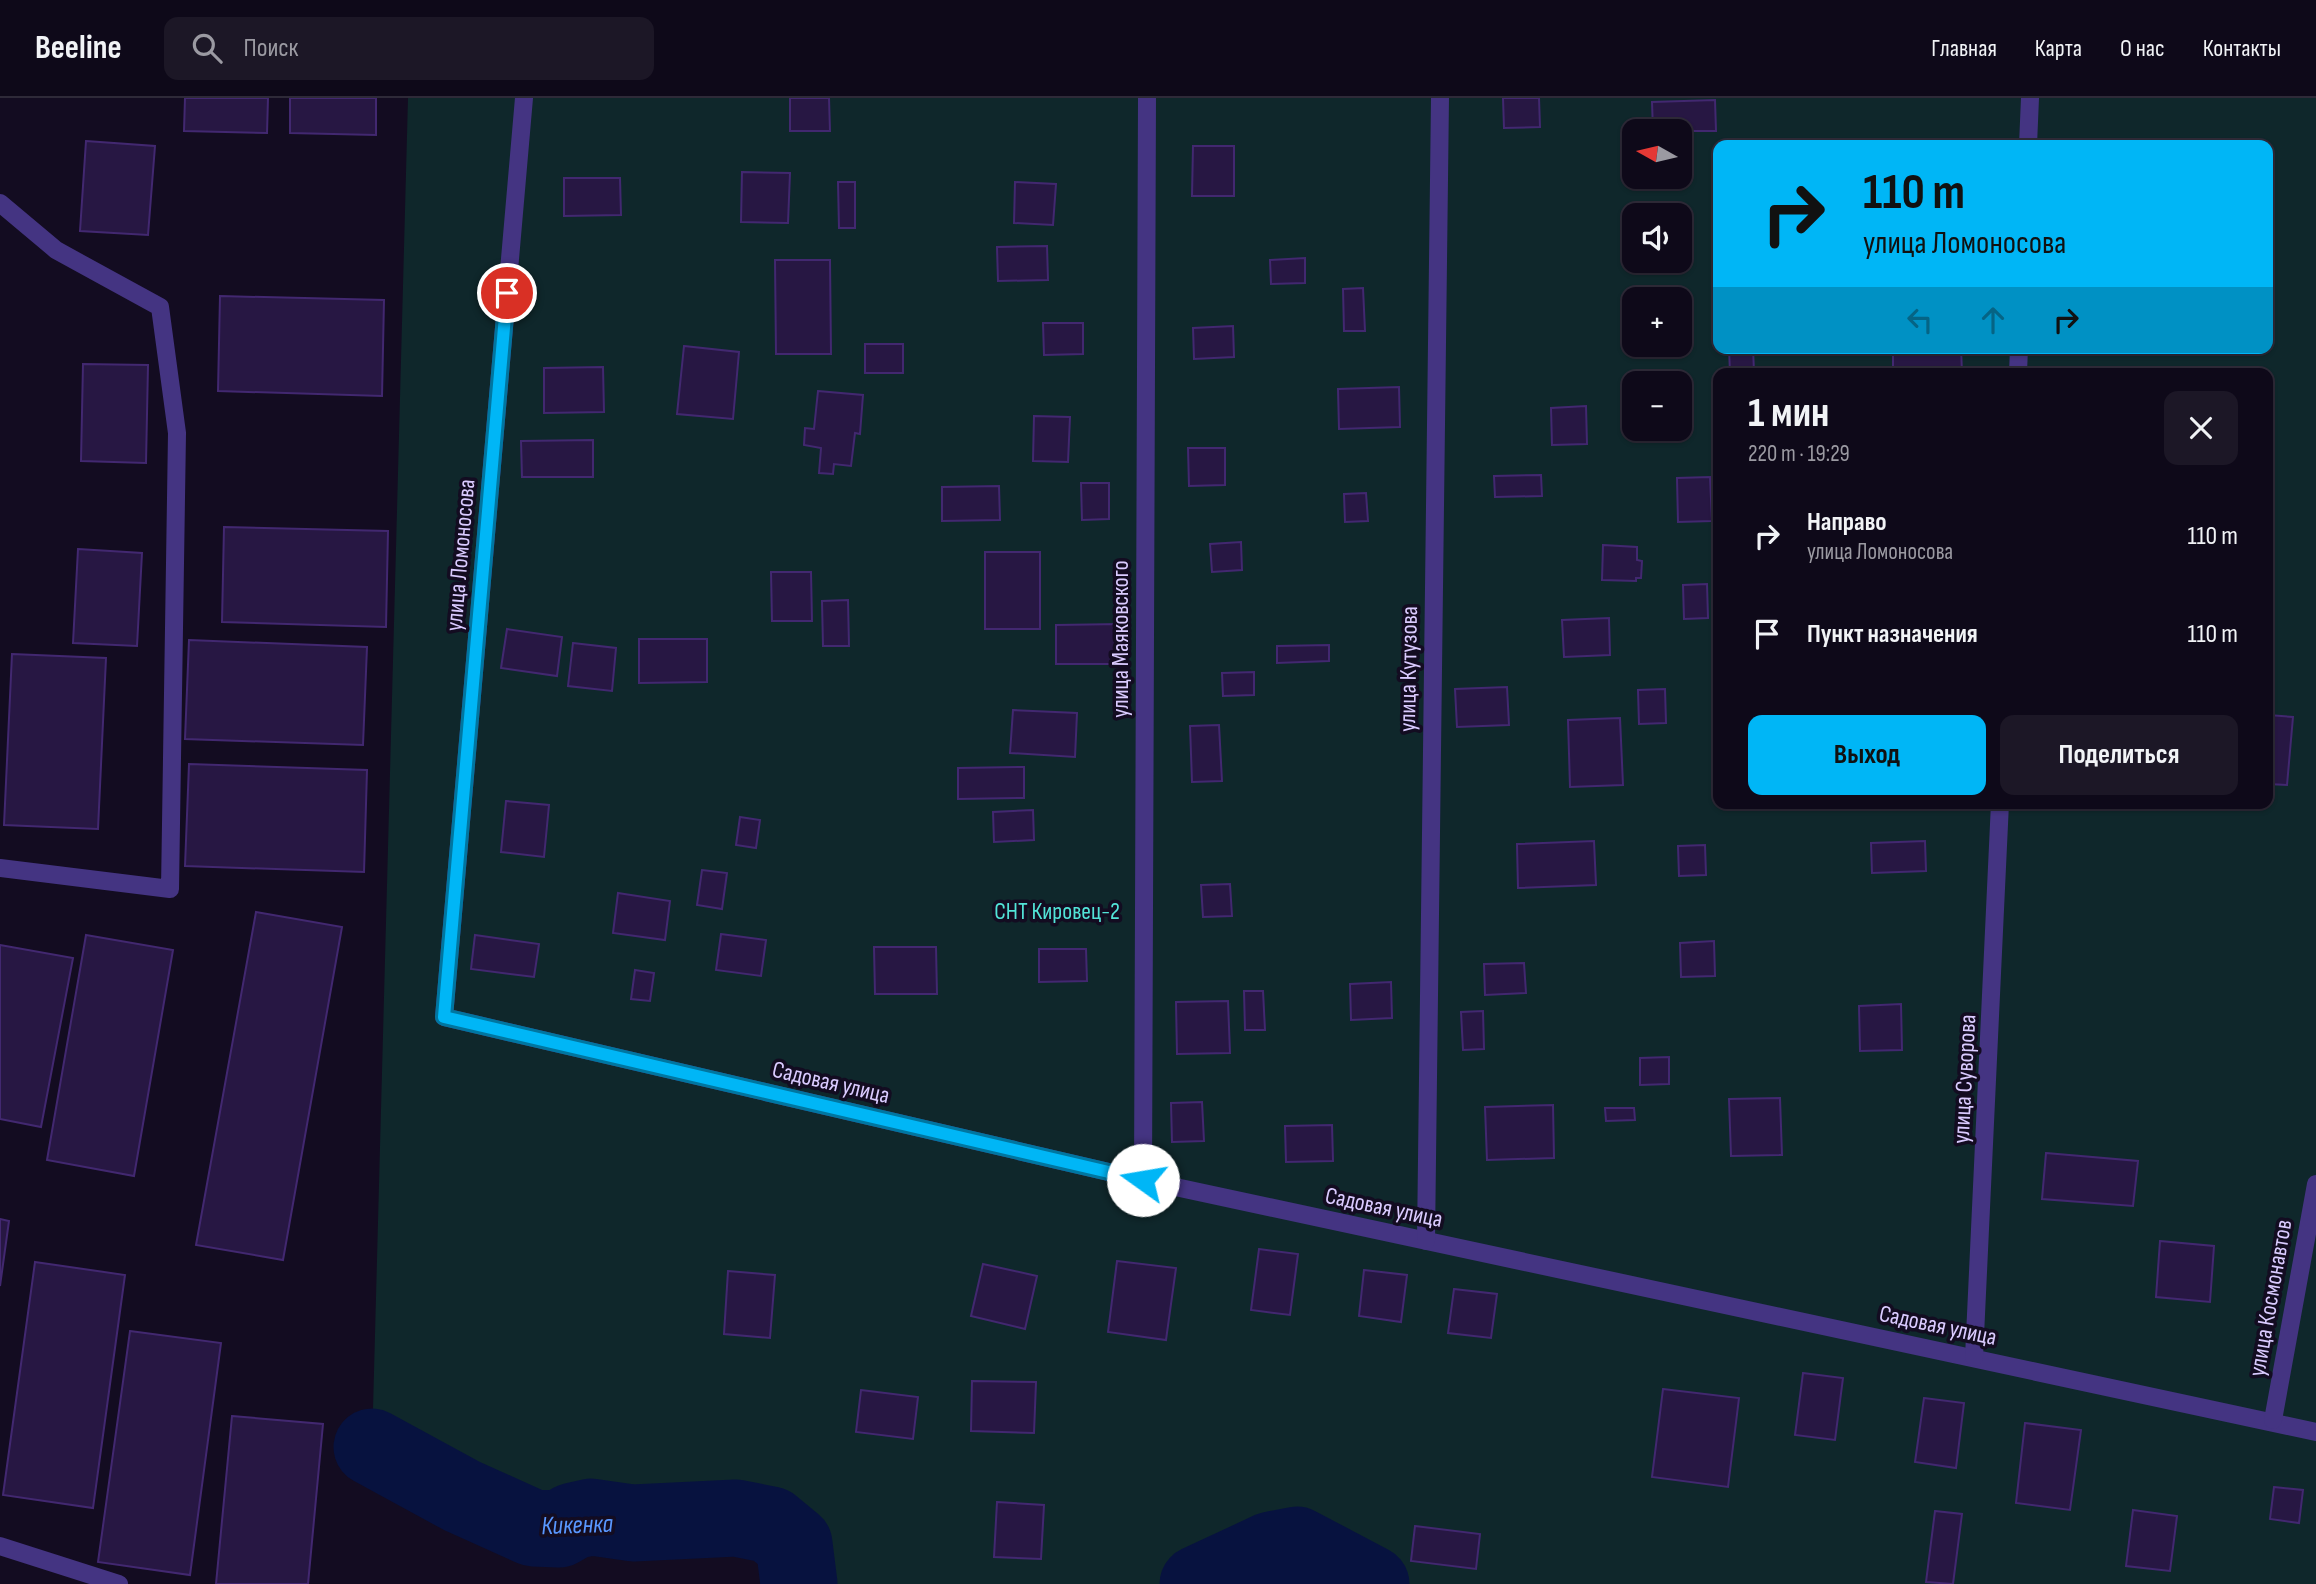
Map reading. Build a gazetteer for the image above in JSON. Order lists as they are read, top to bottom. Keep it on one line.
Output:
{"streets":{"street":["улица Ломоносова","улица Маяковского","улица Кутузова","улица Суворова","Садовая улица","улица Космонавтов"]},"crossings":[["улица Ломоносова","Садовая улица"],["улица Маяковского","Садовая улица"],["улица Кутузова","Садовая улица"],["улица Суворова","Садовая улица"],["Садовая улица","улица Космонавтов"]],"water":["Кикенка"],"parks":["СНТ Кировец-2"],"north":"left","page":{"header":"Beeline","search":"Поиск","nav":["Главная","Карта","О нас","Контакты"],"map_buttons":["+","−"],"turn":["110 m","улица Ломоносова"],"heading":["1 мин","220 m · 19:29"],"list":[{"name":"Направо","note":"улица Ломоносова","value":"110 m"},{"name":"Пункт назначения","value":"110 m"}],"buttons":["Выход","Поделиться"]}}
